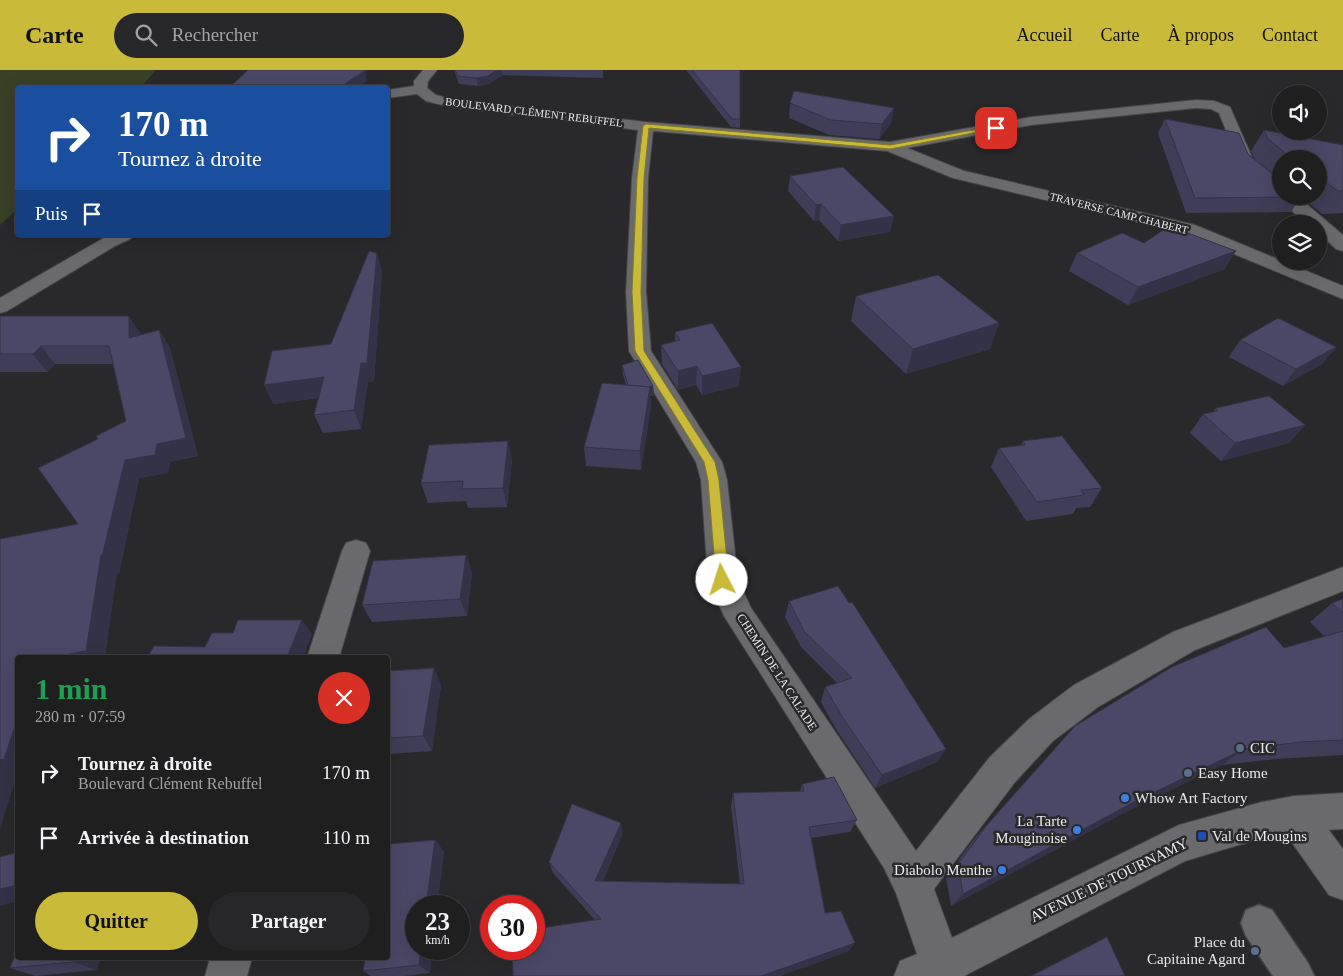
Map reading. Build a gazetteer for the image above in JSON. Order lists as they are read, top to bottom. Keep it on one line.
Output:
{"streets":{"street":["BOULEVARD CLÉMENT REBUFFEL","TRAVERSE CAMP CHABERT","CHEMIN DE LA CALADE","AVENUE DE TOURNAMY"]},"crossings":[["BOULEVARD CLÉMENT REBUFFEL","TRAVERSE CAMP CHABERT"],["BOULEVARD CLÉMENT REBUFFEL","CHEMIN DE LA CALADE"]],"places":{"other":["CIC","Easy Home","Whow Art Factory","La Tarte Mouginoise","Diabolo Menthe","Place du Capitaine Agard"],"transit":["Val de Mougins"]},"page":{"header":"Carte","search":"Rechercher","nav":["Accueil","Carte","À propos","Contact"],"turn":["170 m","Tournez à droite"],"then":"Puis","heading":["1 min","280 m · 07:59"],"list":[{"name":"Tournez à droite","note":"Boulevard Clément Rebuffel","value":"170 m"},{"name":"Arrivée à destination","value":"110 m"}],"buttons":["Quitter","Partager"],"speed":"23 km/h","limit":"30"}}
